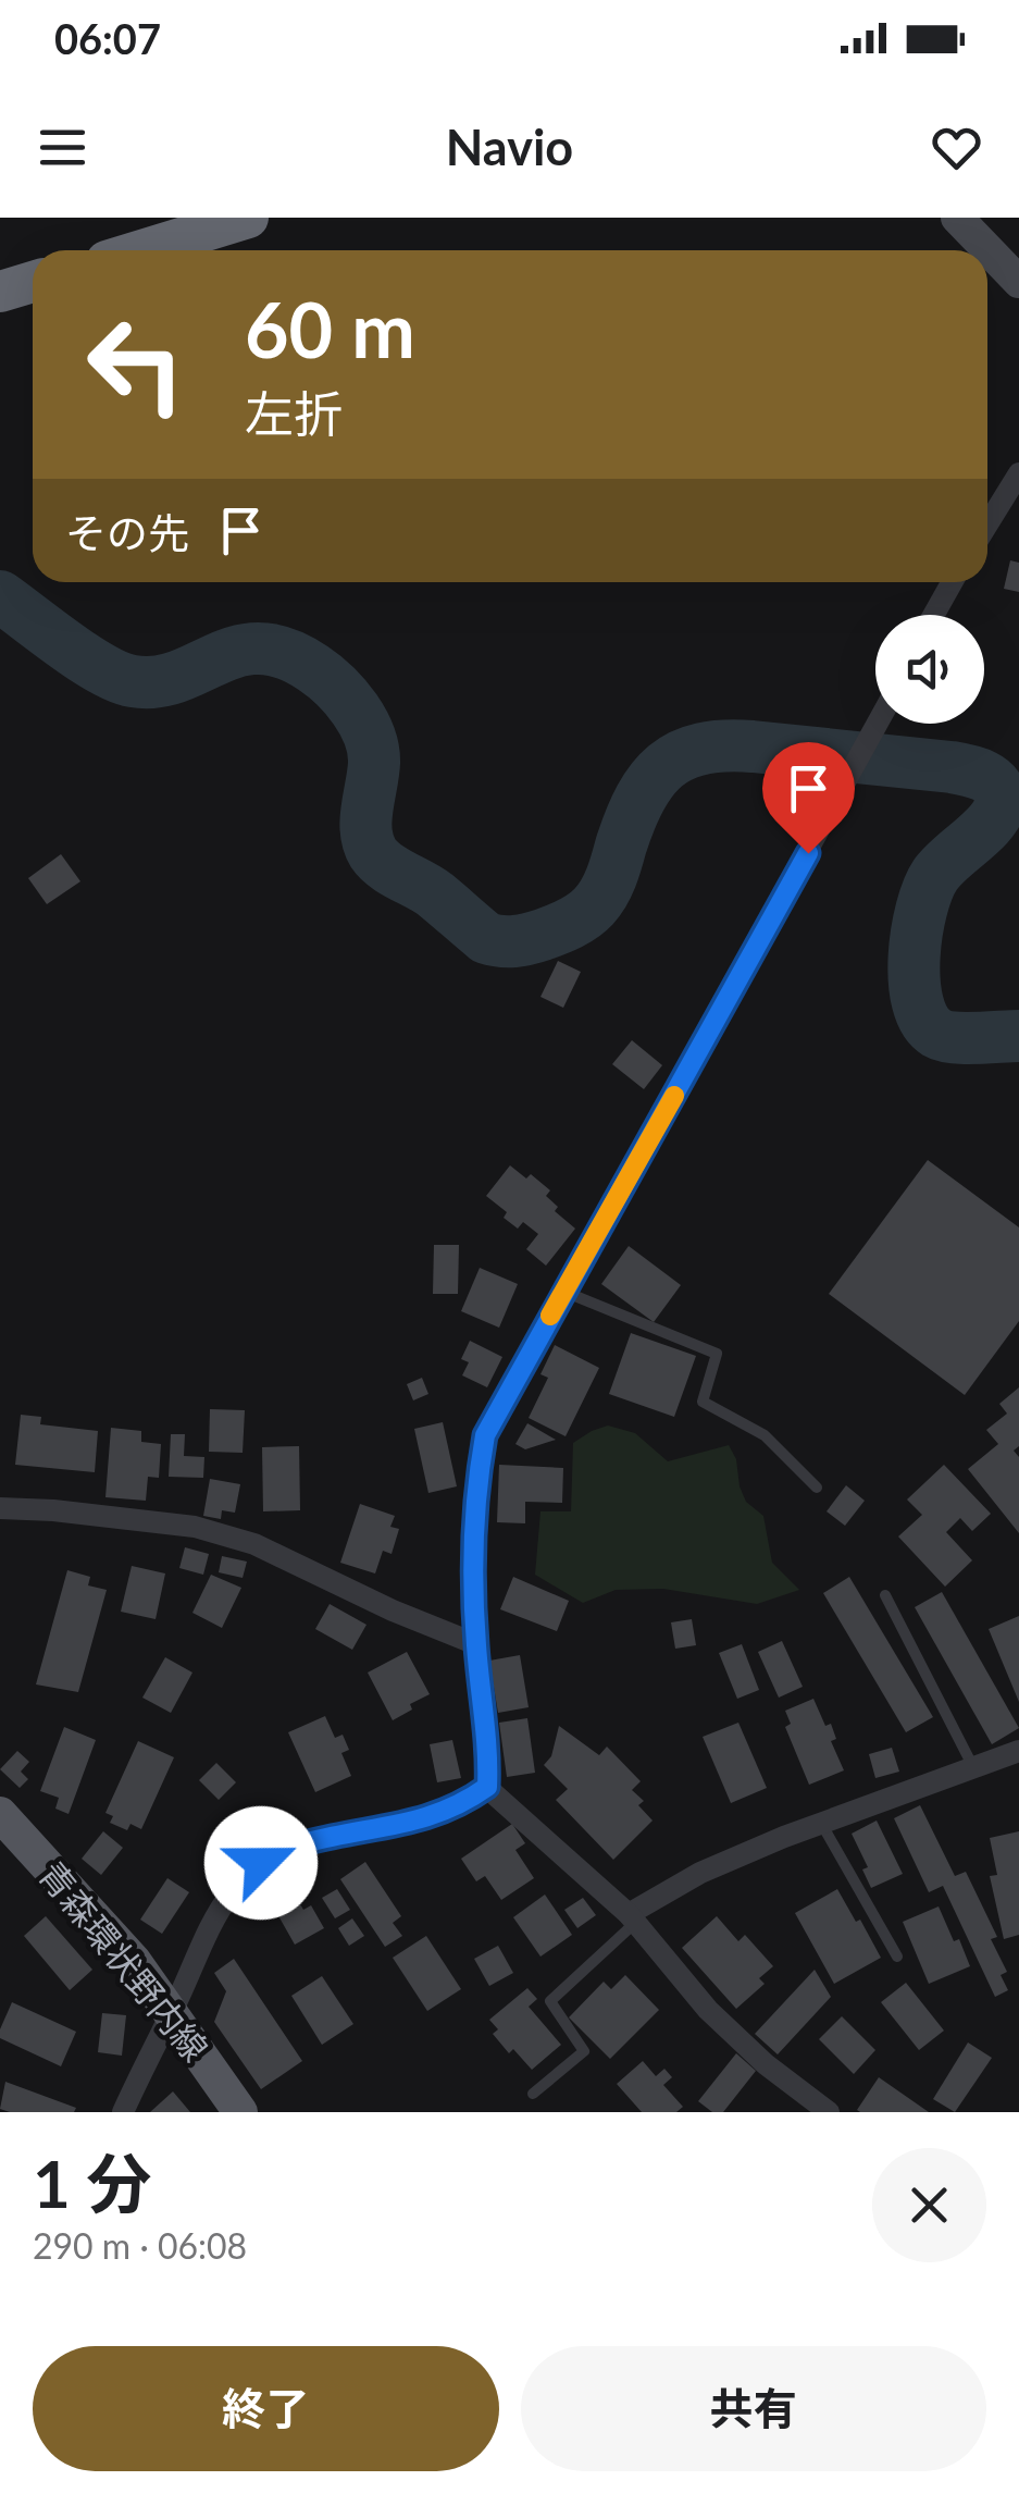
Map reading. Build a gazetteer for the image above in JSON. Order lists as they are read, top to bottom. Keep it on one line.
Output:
{"streets":{"main road":["青森環状野内線"]},"page":{"status":"06:07","header":"Navio","turn":["60 m","左折"],"then":"その先","heading":["1 分","290 m · 06:08"],"buttons":["終了","共有"]}}
